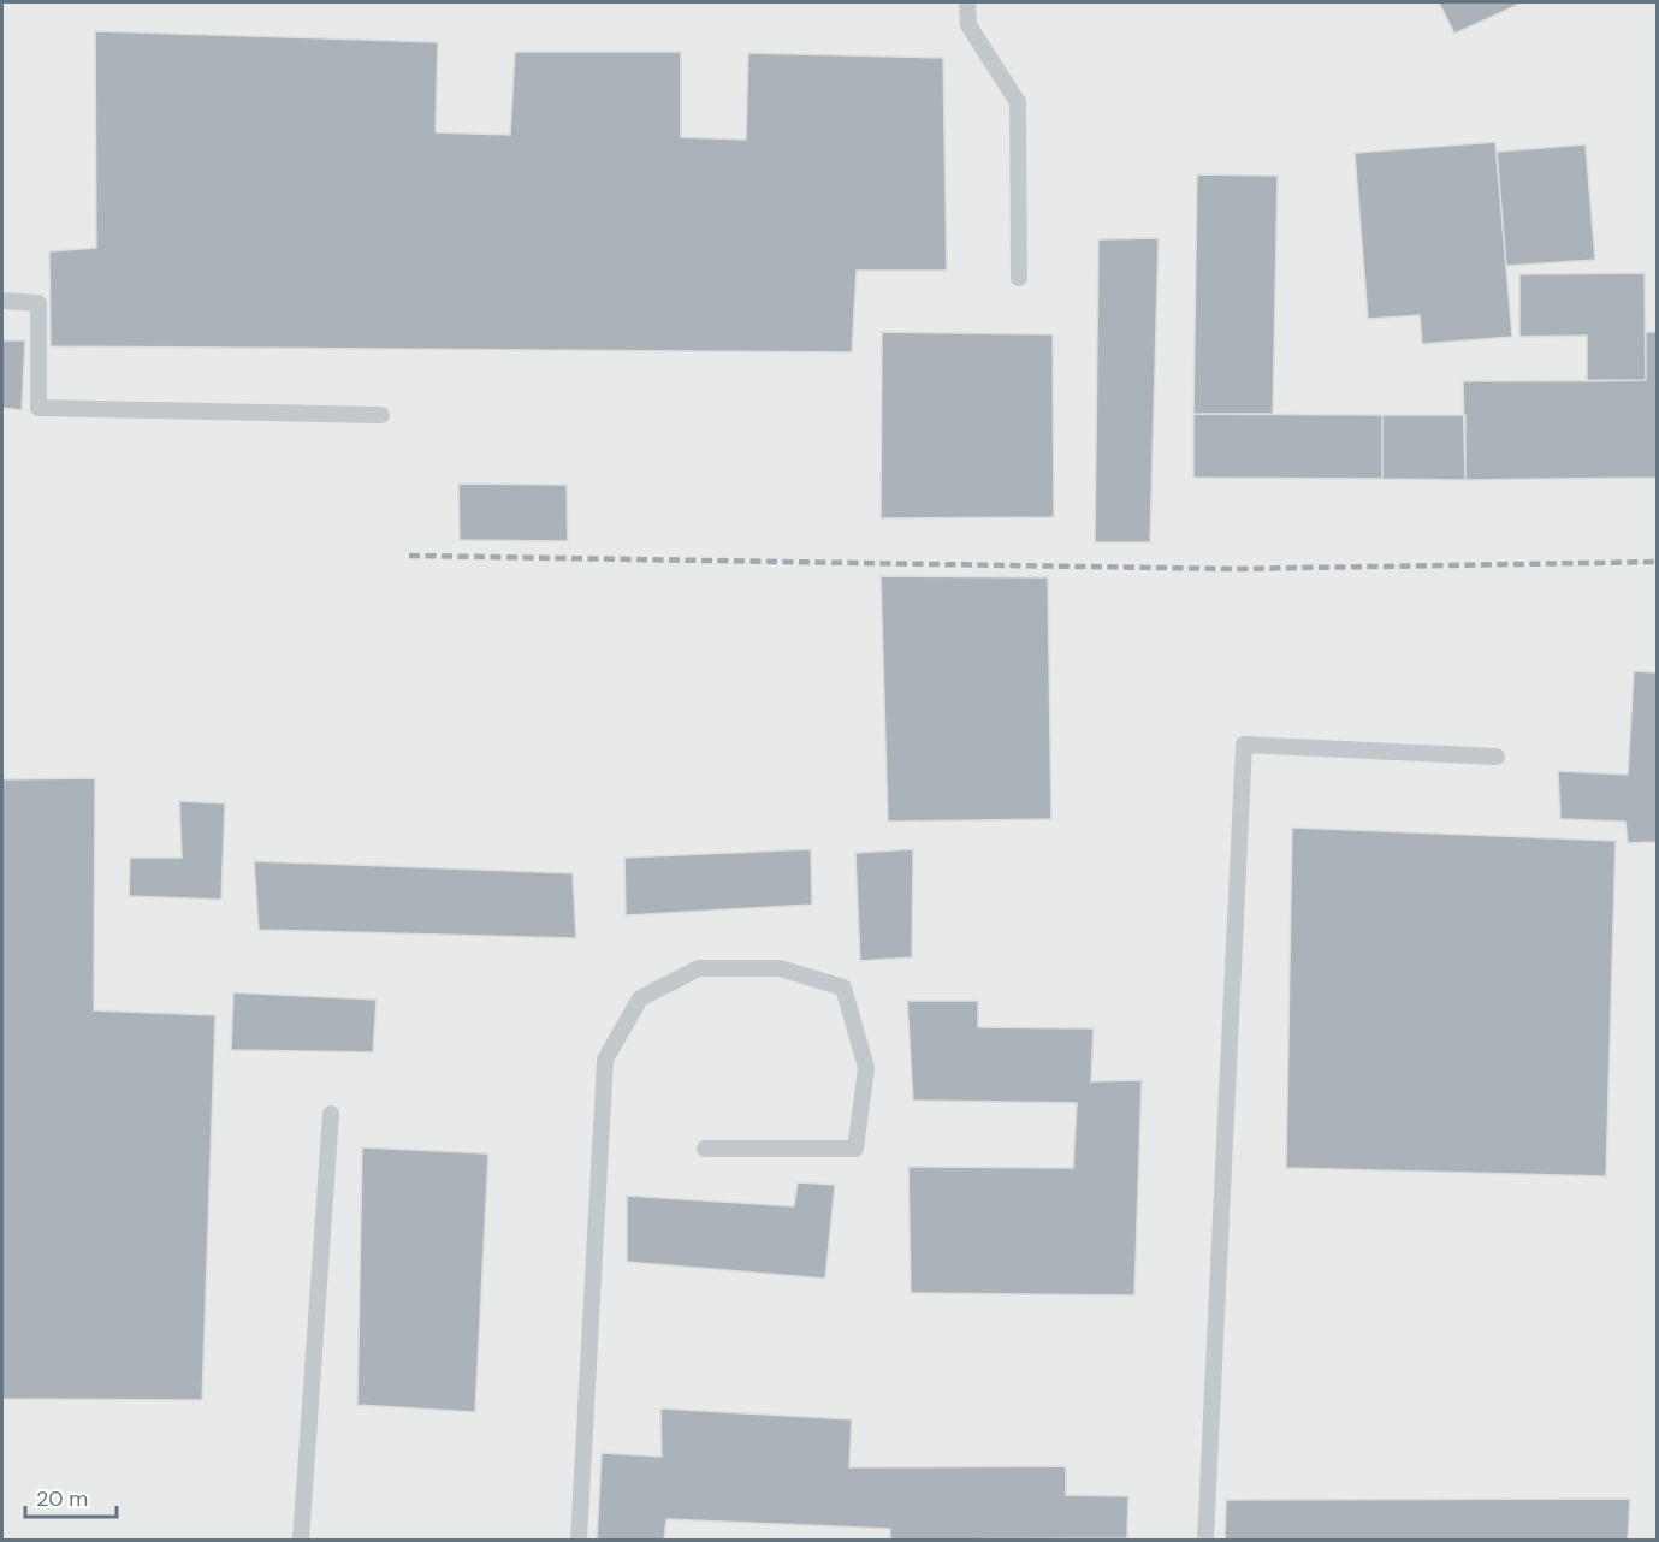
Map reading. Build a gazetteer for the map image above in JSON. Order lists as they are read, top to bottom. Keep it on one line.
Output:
{"scale_bar":"20 m"}
